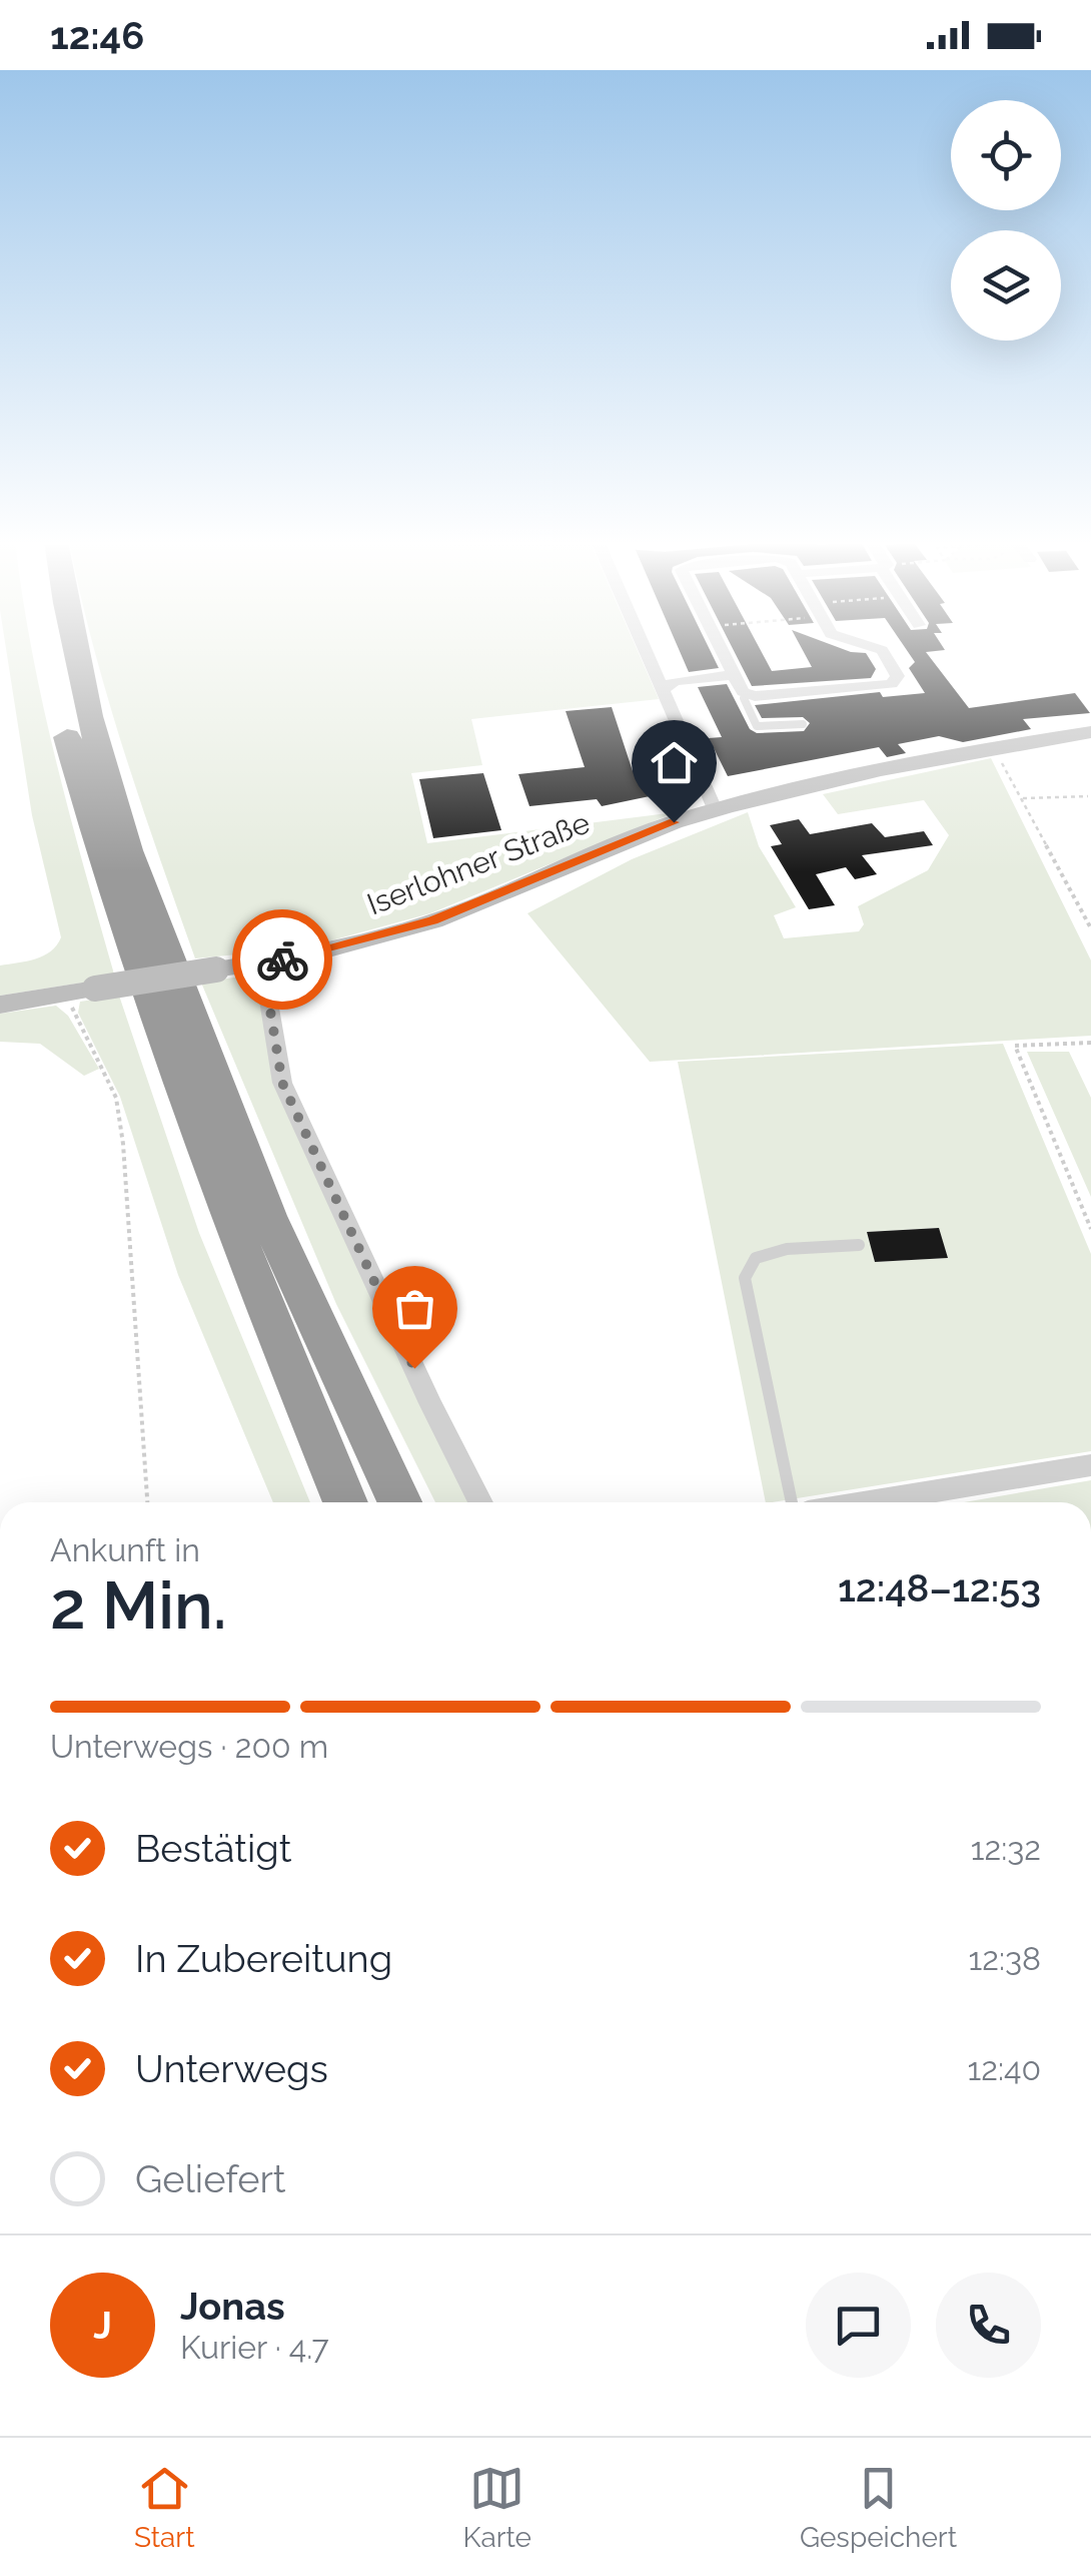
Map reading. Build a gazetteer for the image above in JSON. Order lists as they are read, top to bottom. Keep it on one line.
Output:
{"streets":{"main road":["Iserlohner Straße"]},"page":{"status":"12:46","heading":["2 Min.","Ankunft in","12:48–12:53"],"panel":["Jonas","Kurier · 4.7"],"bar":"Unterwegs · 200 m","list":[["Bestätigt","12:32"],["In Zubereitung","12:38"],["Unterwegs","12:40"],"Geliefert"],"round":"J","tabs":["Start","Karte","Gespeichert"]}}
